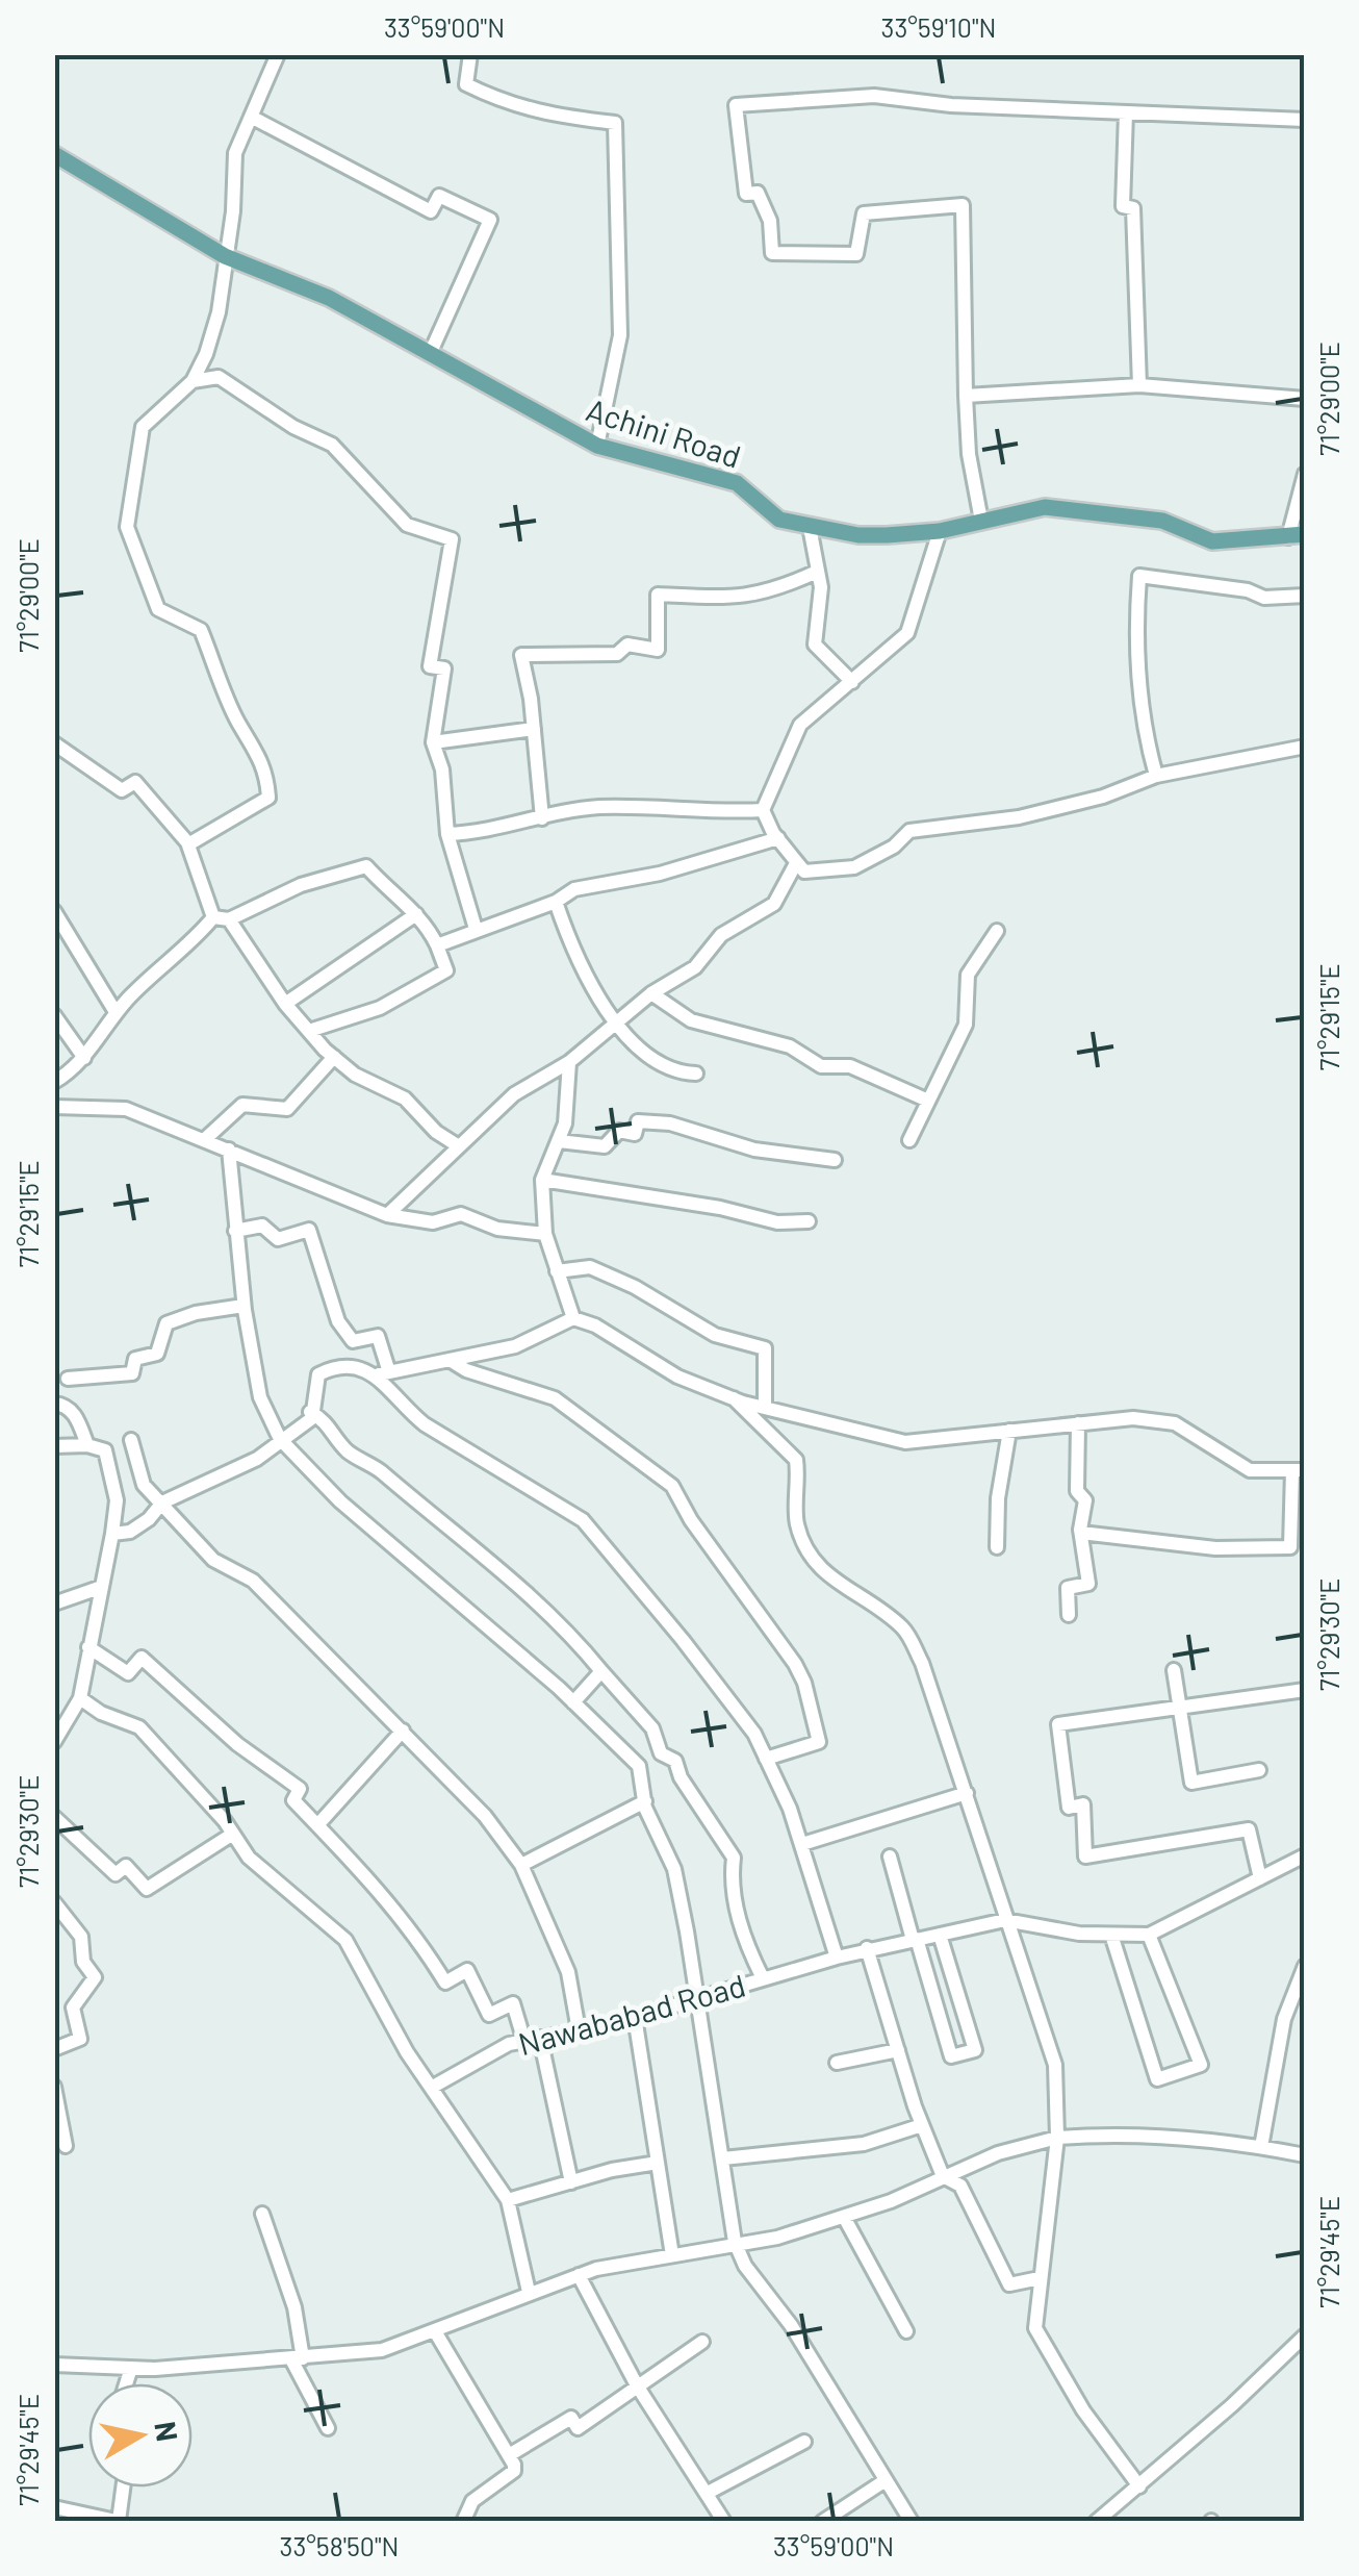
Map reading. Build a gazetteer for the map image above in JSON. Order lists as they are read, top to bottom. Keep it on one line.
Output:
{"streets":{"main road":["Achini Road"],"street":["Nawababad Road"]},"north":"right","coordinates":["33°59'00\"N","33°59'10\"N","71°29'00\"E","71°29'15\"E","71°29'30\"E","71°29'45\"E","33°58'50\"N"]}
